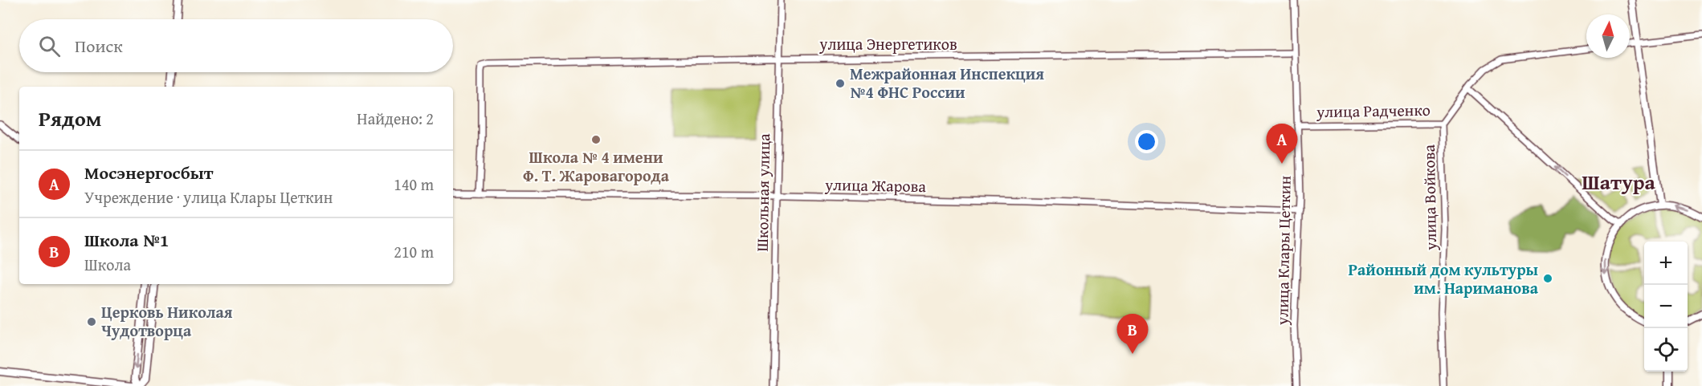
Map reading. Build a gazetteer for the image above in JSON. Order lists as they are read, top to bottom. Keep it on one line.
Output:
{"streets":{"street":["улица Энергетиков","улица Радченко","улица Жарова","Школьная улица","улица Войкова","улица Клары Цеткин"]},"crossings":[["улица Энергетиков","улица Жарова"],["улица Энергетиков","Школьная улица"],["улица Энергетиков","улица Клары Цеткин"],["улица Радченко","улица Войкова"],["улица Радченко","улица Клары Цеткин"],["улица Жарова","Школьная улица"],["улица Жарова","улица Клары Цеткин"]],"districts":["Шатура"],"places":["Межрайонная Инспекция №4 ФНС России","Школа № 4 имени Ф. Т. Жаровагорода","Районный дом культуры им. Нариманова","Церковь Николая Чудотворца"],"north":"top","page":{"search":"Поиск","heading":["Рядом","Найдено: 2"],"pins":["A","B"],"list":[{"mark":"A","name":"Мосэнергосбыт","note":"Учреждение · улица Клары Цеткин","value":"140 m"},{"mark":"B","name":"Школа №1","note":"Школа","value":"210 m"}],"map_buttons":["+","−"]}}
